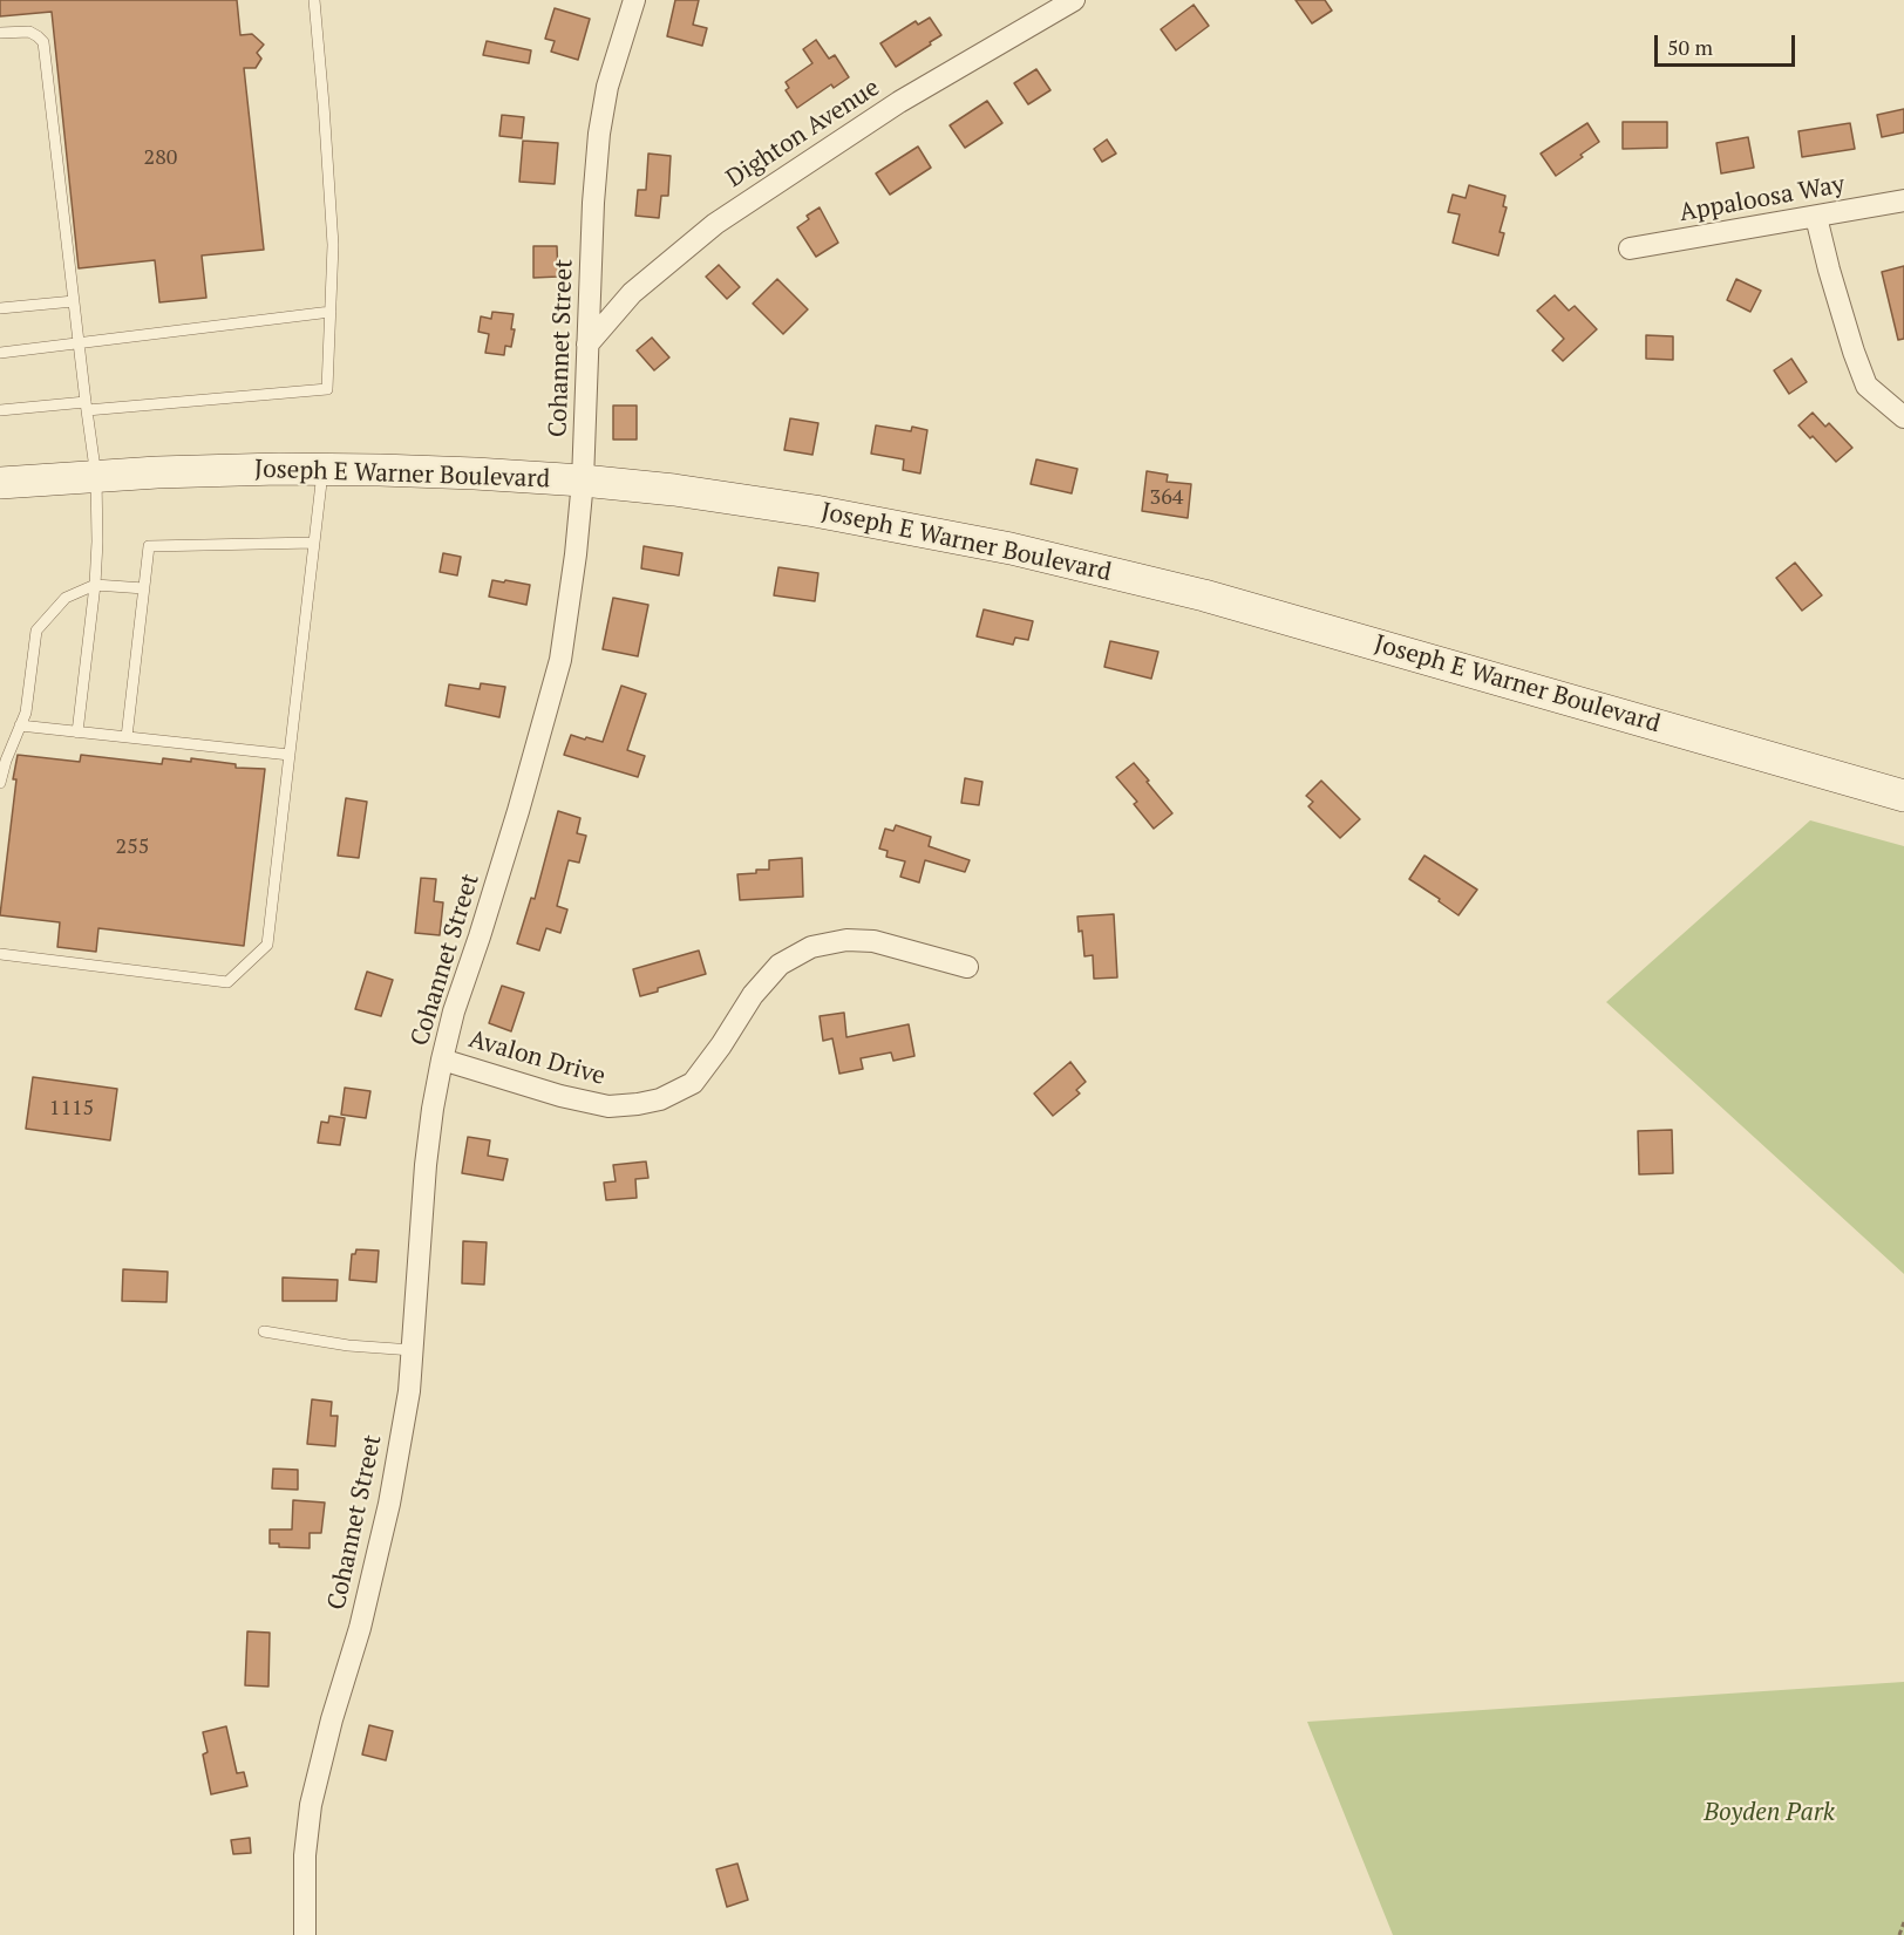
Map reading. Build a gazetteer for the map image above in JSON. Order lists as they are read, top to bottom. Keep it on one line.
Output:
{"streets":{"main road":["Joseph E Warner Boulevard"],"street":["Dighton Avenue","Appaloosa Way","Cohannet Street","Avalon Drive"]},"crossings":[["Dighton Avenue","Cohannet Street"],["Cohannet Street","Joseph E Warner Boulevard"],["Cohannet Street","Avalon Drive"]],"parks":["Boyden Park"],"house_numbers":["280","364","255","1115"],"scale_bar":"50 m"}
